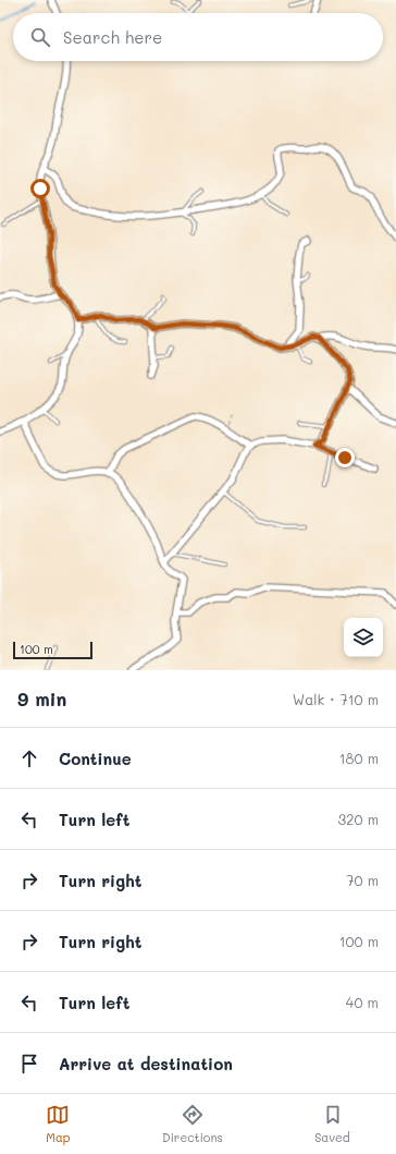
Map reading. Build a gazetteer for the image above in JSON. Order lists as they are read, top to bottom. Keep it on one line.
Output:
{"scale_bar":"100 m","page":{"search":"Search here","scale":"100 m","heading":["9 min","Walk · 710 m"],"list":[["Continue","180 m"],["Turn left","320 m"],["Turn right","70 m"],["Turn right","100 m"],["Turn left","40 m"],"Arrive at destination"],"nav":["Map","Directions","Saved"]}}
